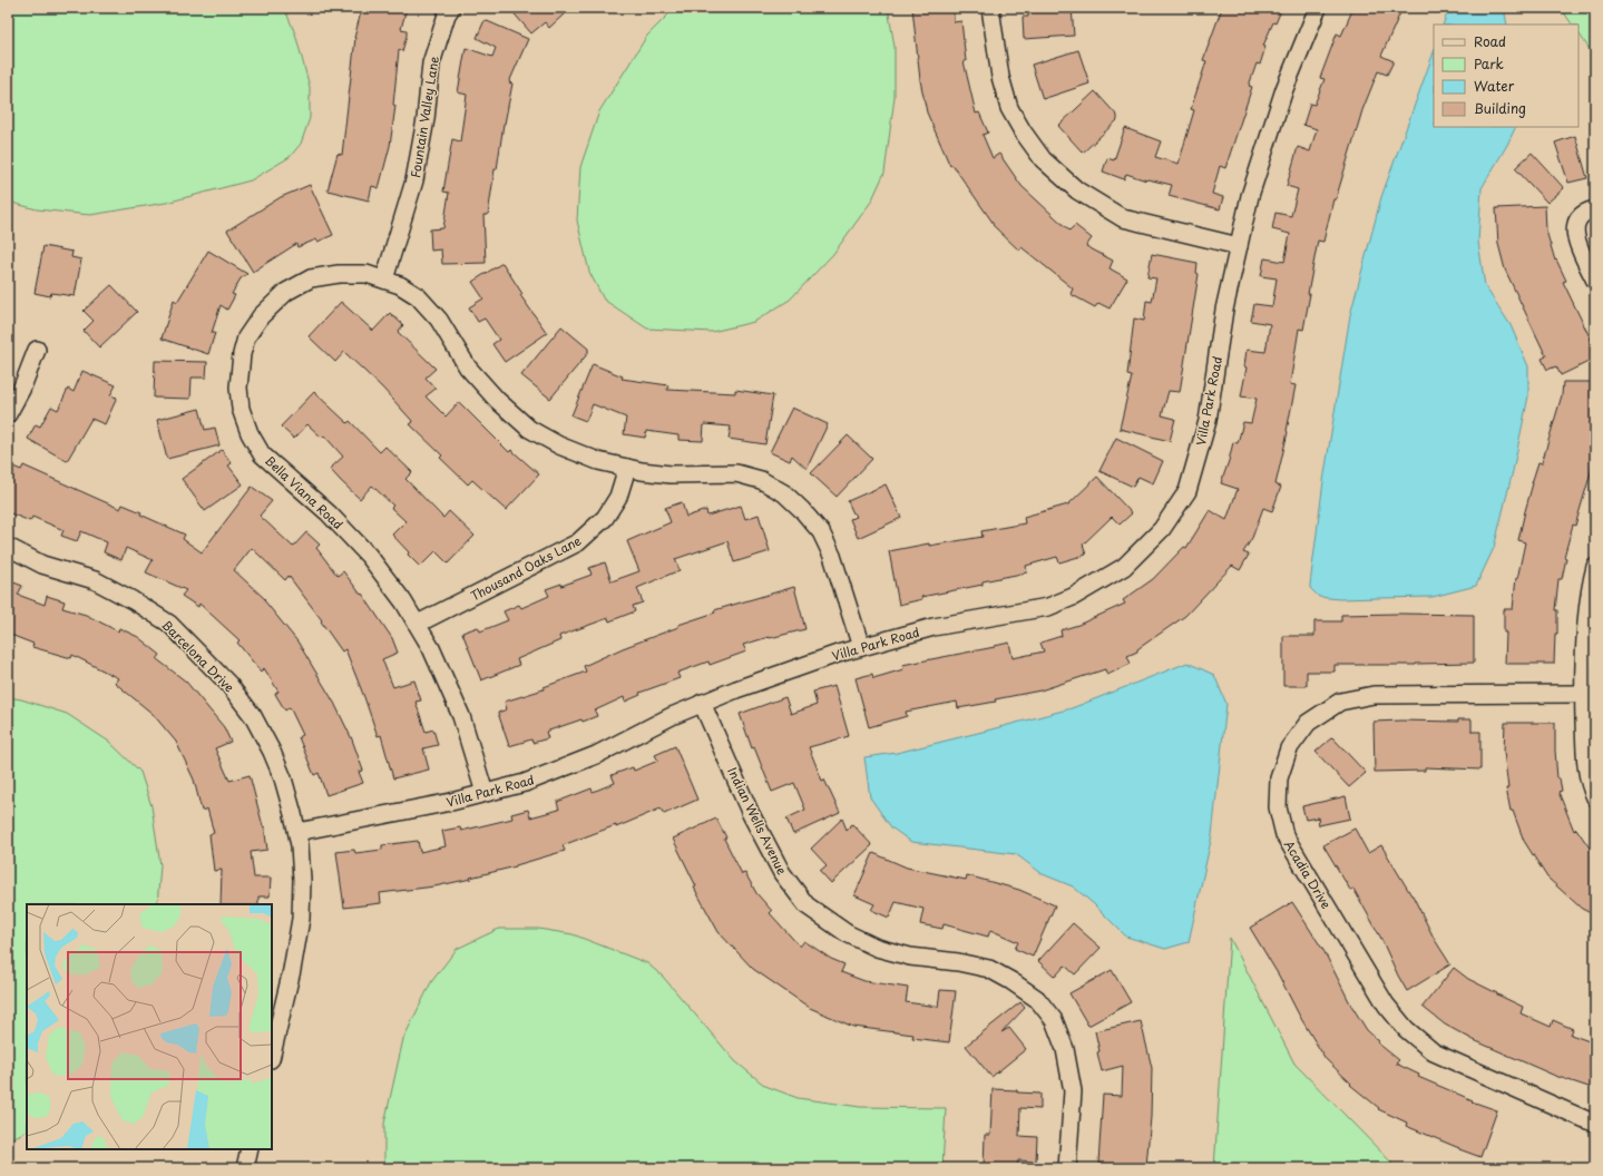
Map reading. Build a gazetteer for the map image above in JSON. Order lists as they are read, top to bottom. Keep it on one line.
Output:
{"streets":{"street":["Fountain Valley Lane","Villa Park Road","Bella Viana Road","Thousand Oaks Lane","Barcelona Drive","Indian Wells Avenue","Acadia Drive"]},"crossings":[["Fountain Valley Lane","Bella Viana Road"],["Villa Park Road","Bella Viana Road"],["Villa Park Road","Barcelona Drive"],["Villa Park Road","Indian Wells Avenue"],["Bella Viana Road","Thousand Oaks Lane"]],"legend":["Road","Park","Water","Building"]}
